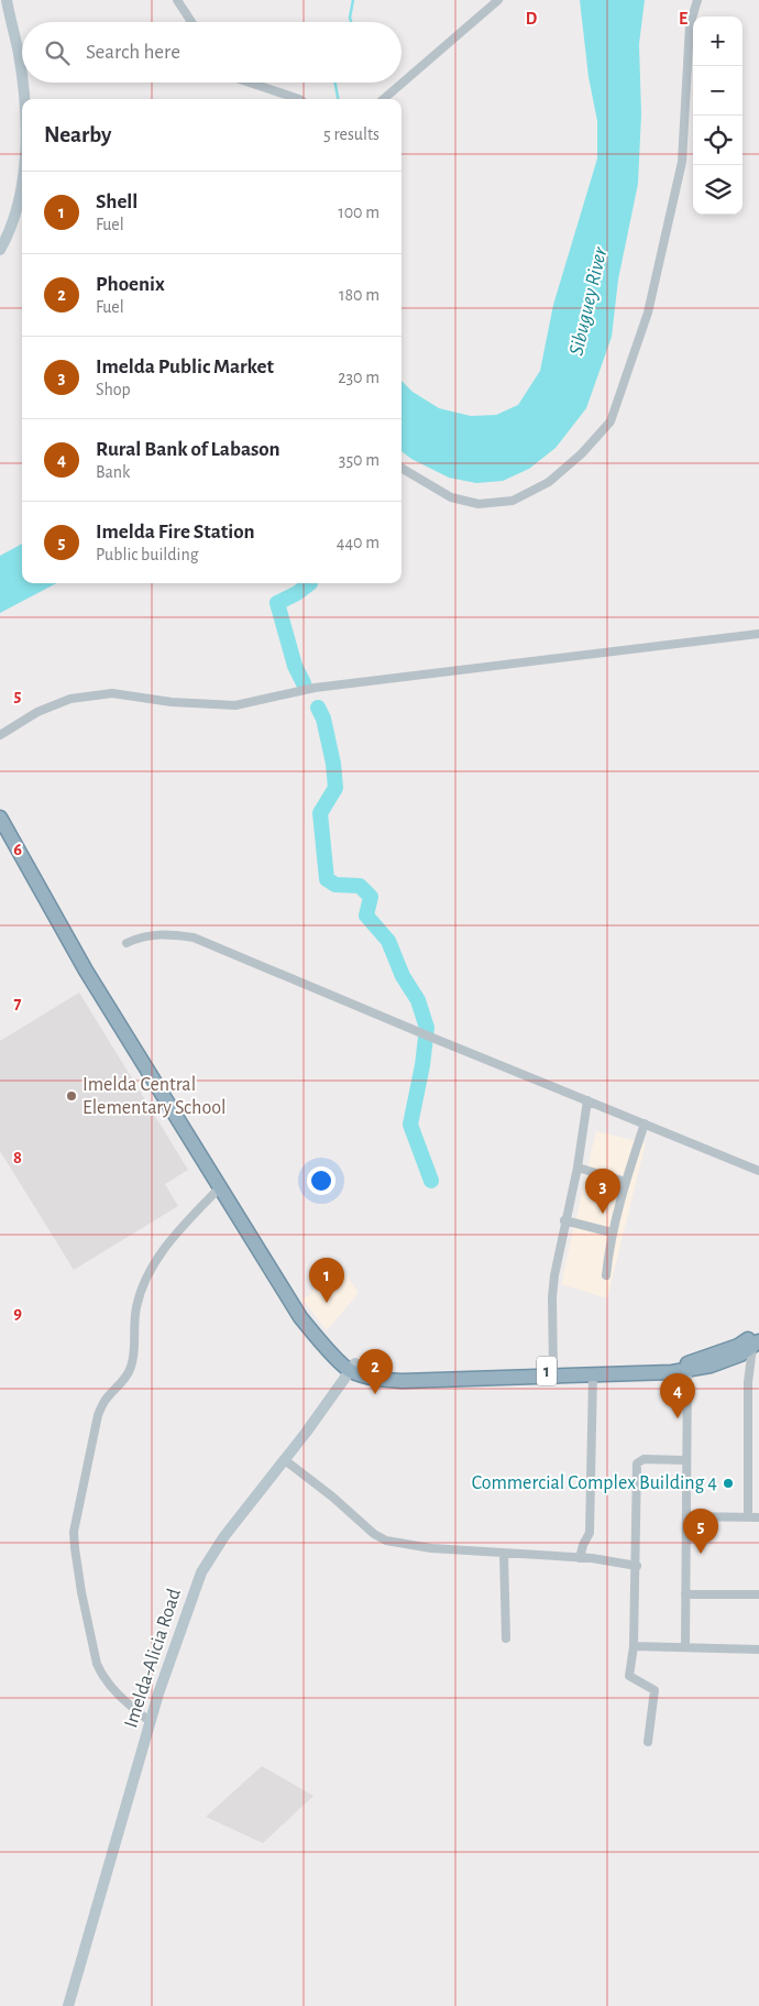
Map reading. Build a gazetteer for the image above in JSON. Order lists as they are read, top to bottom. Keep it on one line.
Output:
{"streets":{"highway":["1"],"main road":["Imelda-Alicia Road"]},"crossings":[["1","Imelda-Alicia Road"]],"water":["Sibuguey River"],"places":["Imelda Central Elementary School","Commercial Complex Building 4"],"page":{"map_buttons":["+","−"],"search":"Search here","heading":["Nearby","5 results"],"list":[{"mark":"1","name":"Shell","note":"Fuel","value":"100 m"},{"mark":"2","name":"Phoenix","note":"Fuel","value":"180 m"},{"mark":"3","name":"Imelda Public Market","note":"Shop","value":"230 m"},{"mark":"4","name":"Rural Bank of Labason","note":"Bank","value":"350 m"},{"mark":"5","name":"Imelda Fire Station","note":"Public building","value":"440 m"}],"pins":["3","1","2","4","5"]},"grid":{"columns":["D","E"],"rows":["5","6","7","8","9"]}}
